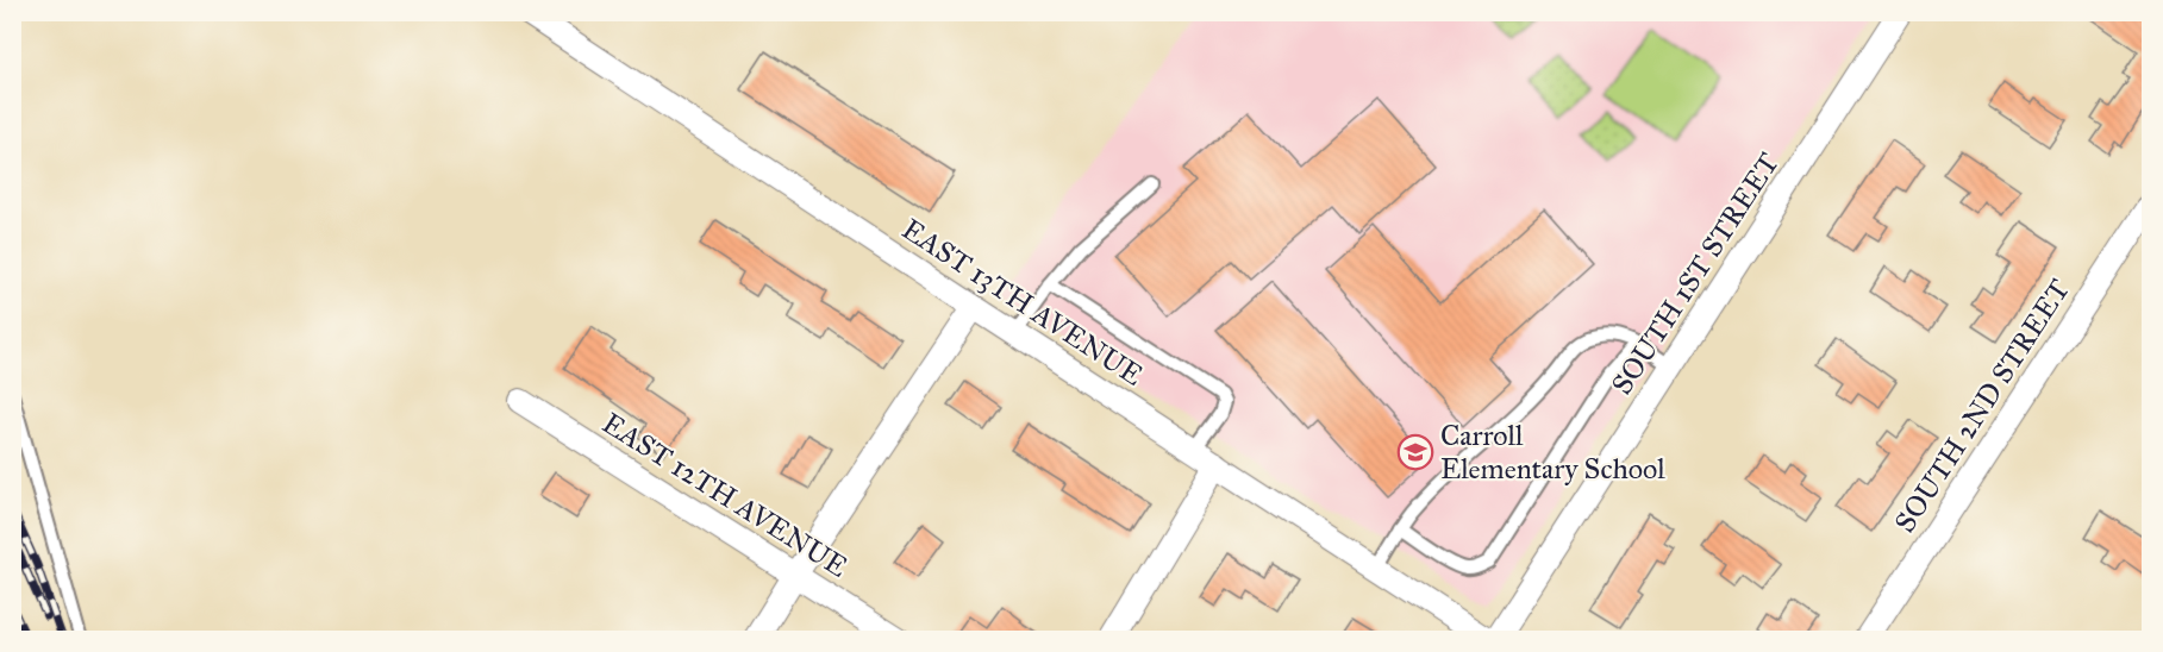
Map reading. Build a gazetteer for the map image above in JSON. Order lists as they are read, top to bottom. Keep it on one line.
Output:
{"streets":{"street":["SOUTH 1ST STREET","EAST 13TH AVENUE","SOUTH 2ND STREET","EAST 12TH AVENUE"]},"places":{"school or university":["Carroll Elementary School"]}}
